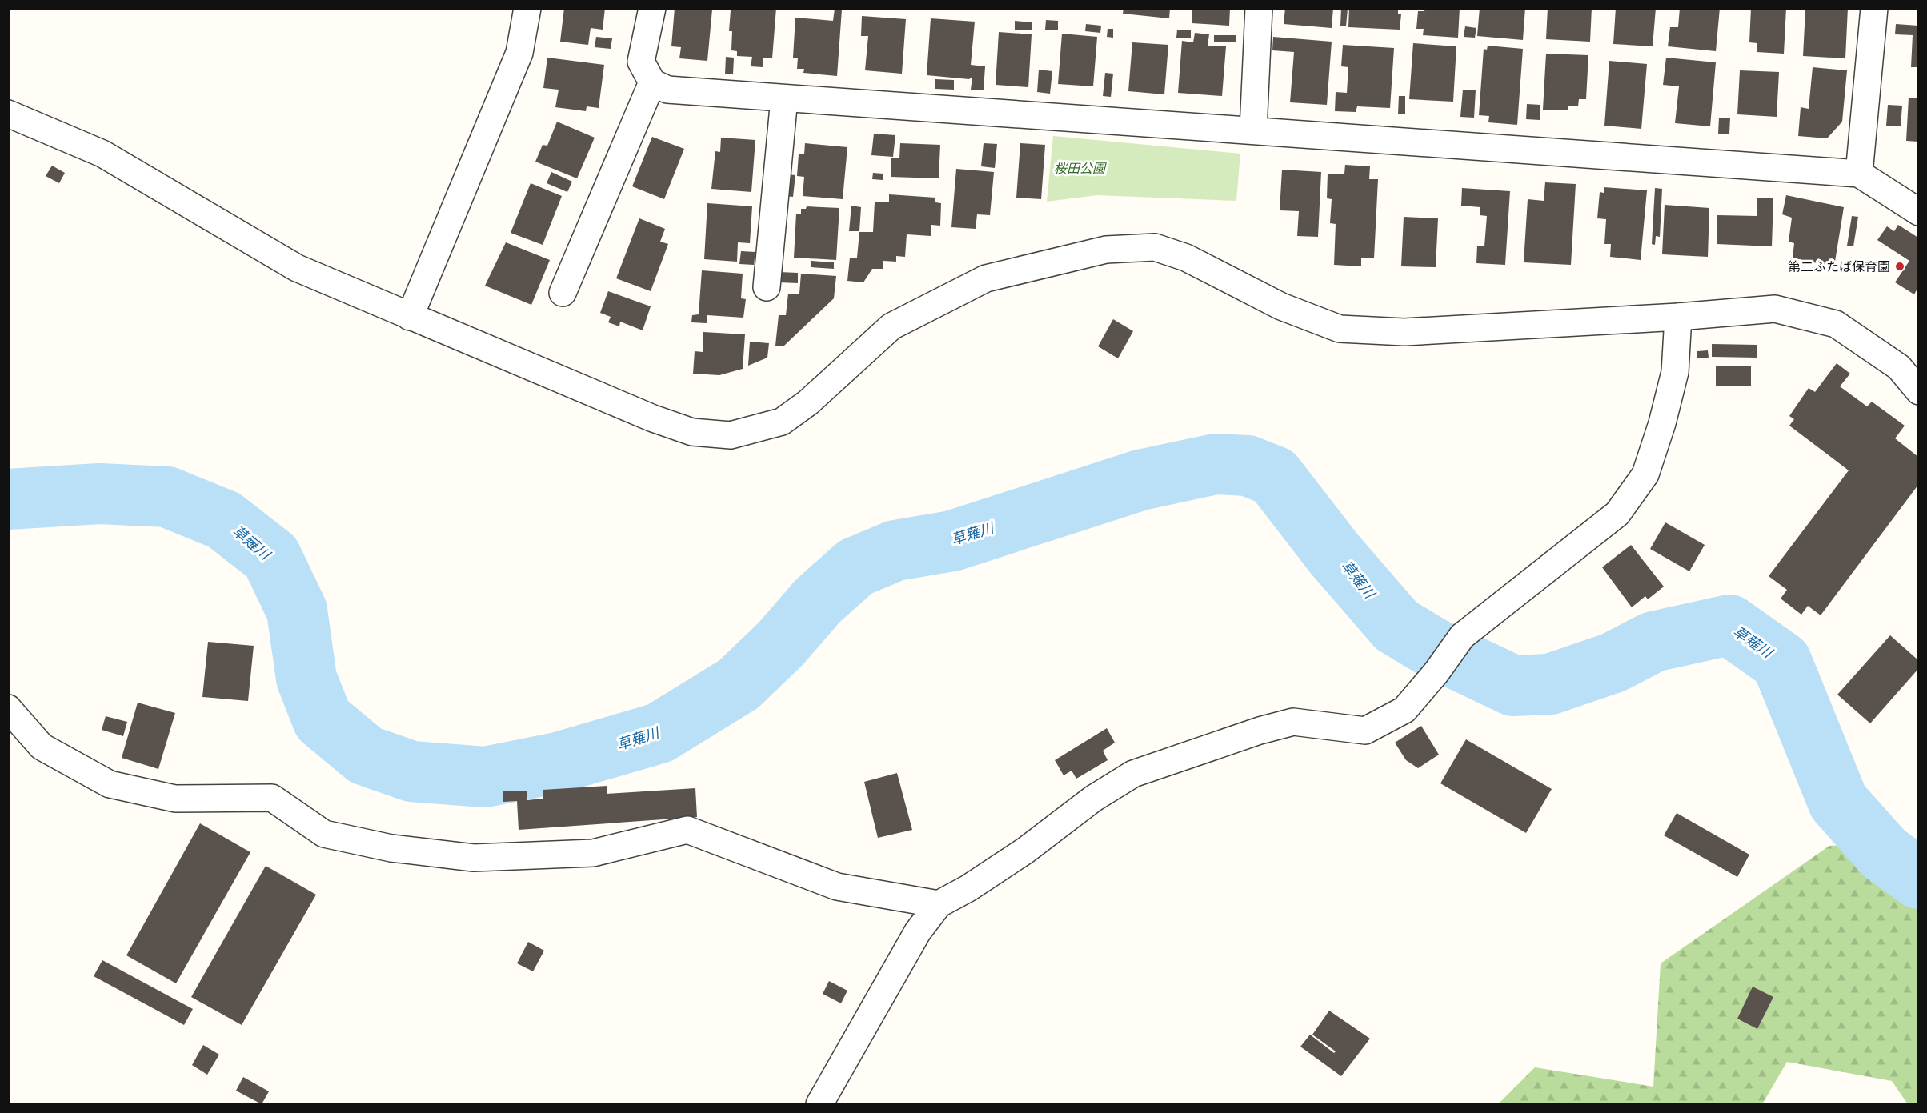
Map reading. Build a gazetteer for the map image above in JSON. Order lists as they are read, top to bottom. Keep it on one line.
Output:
{"water":["草薙川"],"parks":["桜田公園"],"places":["第二ふたば保育園"]}
